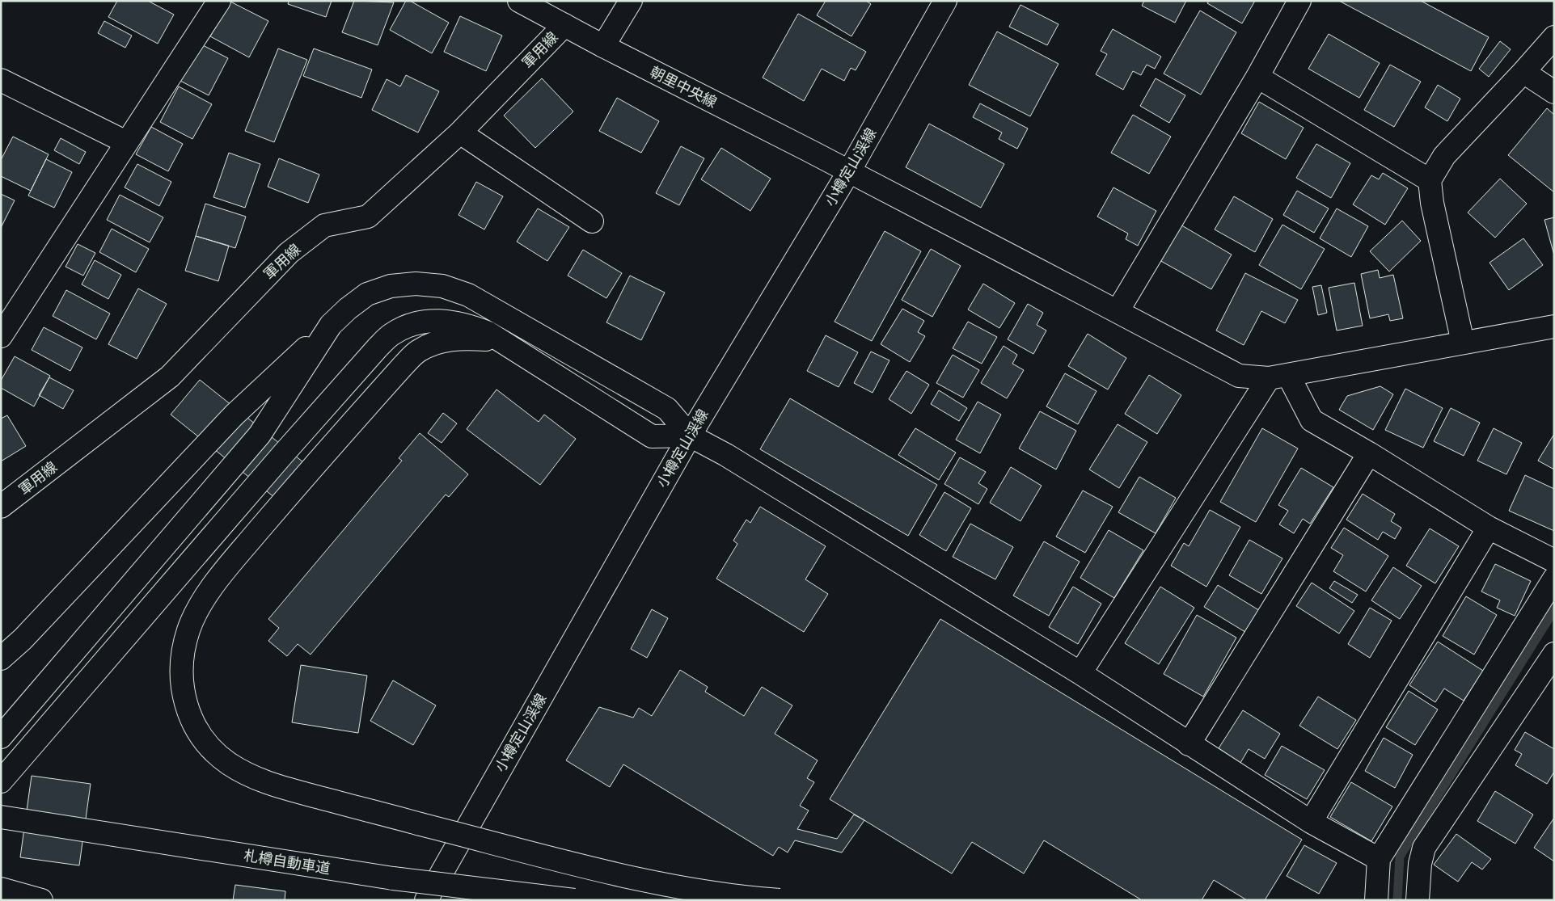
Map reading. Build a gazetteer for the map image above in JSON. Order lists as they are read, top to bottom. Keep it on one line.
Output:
{"streets":{"main road":["軍用線","朝里中央線","小樽定山渓線","札樽自動車道"]},"crossings":[["軍用線","朝里中央線"],["朝里中央線","小樽定山渓線"]]}
